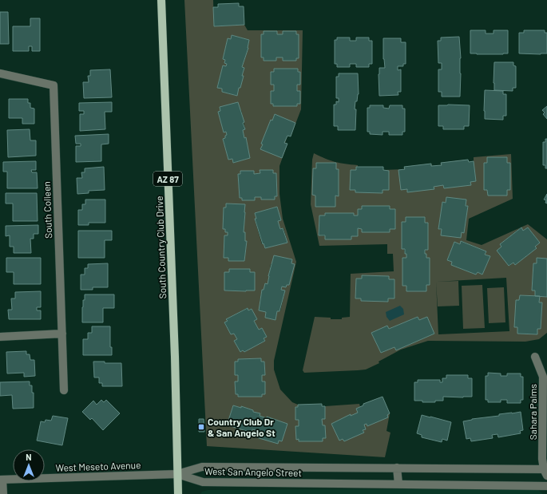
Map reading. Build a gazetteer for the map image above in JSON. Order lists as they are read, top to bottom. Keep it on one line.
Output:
{"streets":{"main road":["AZ 87","South Country Club Drive"],"street":["South Colleen","Sahara Palms","West Meseto Avenue","West San Angelo Street"]},"crossings":[["South Country Club Drive","West Meseto Avenue"],["South Country Club Drive","West San Angelo Street"],["Sahara Palms","West San Angelo Street"],["West Meseto Avenue","West San Angelo Street"]],"places":{"transit":["Country Club Dr & San Angelo St"]},"north":"top"}
